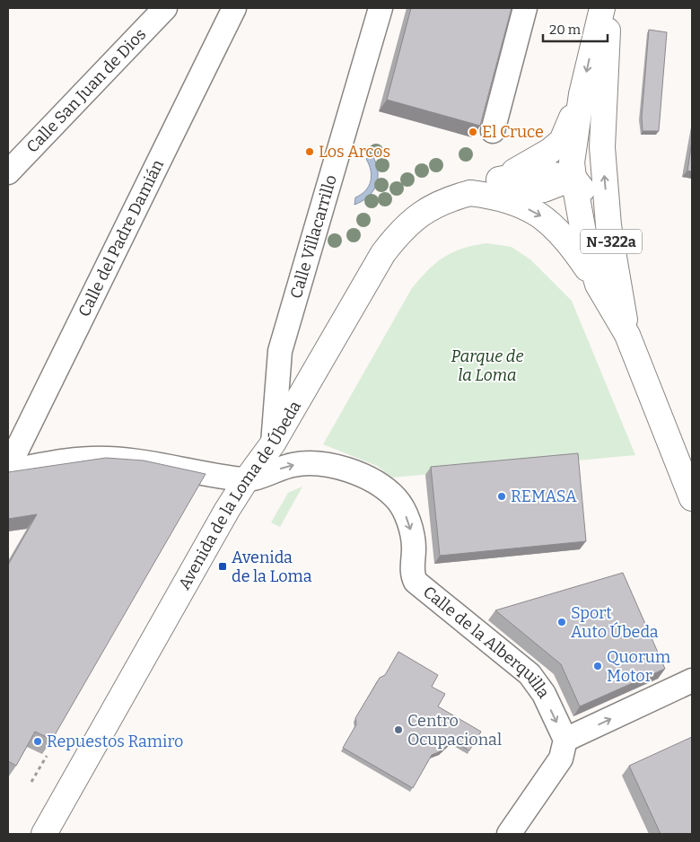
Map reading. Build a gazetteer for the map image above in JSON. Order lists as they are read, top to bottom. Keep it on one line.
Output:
{"streets":{"main road":["N-322a","Avenida de la Loma de Úbeda"],"street":["Calle San Juan de Dios","Calle Villacarrillo","Calle del Padre Damián","Calle de la Alberquilla"]},"crossings":[["Calle Villacarrillo","Avenida de la Loma de Úbeda"],["Avenida de la Loma de Úbeda","Calle de la Alberquilla"]],"one_way":["Calle de la Alberquilla"],"parks":["Parque de la Loma"],"places":{"other":["El Cruce","Los Arcos","REMASA","Sport Auto Úbeda","Quorum Motor","Centro Ocupacional","Repuestos Ramiro"],"transit":["Avenida de la Loma"]},"scale_bar":"20 m"}
